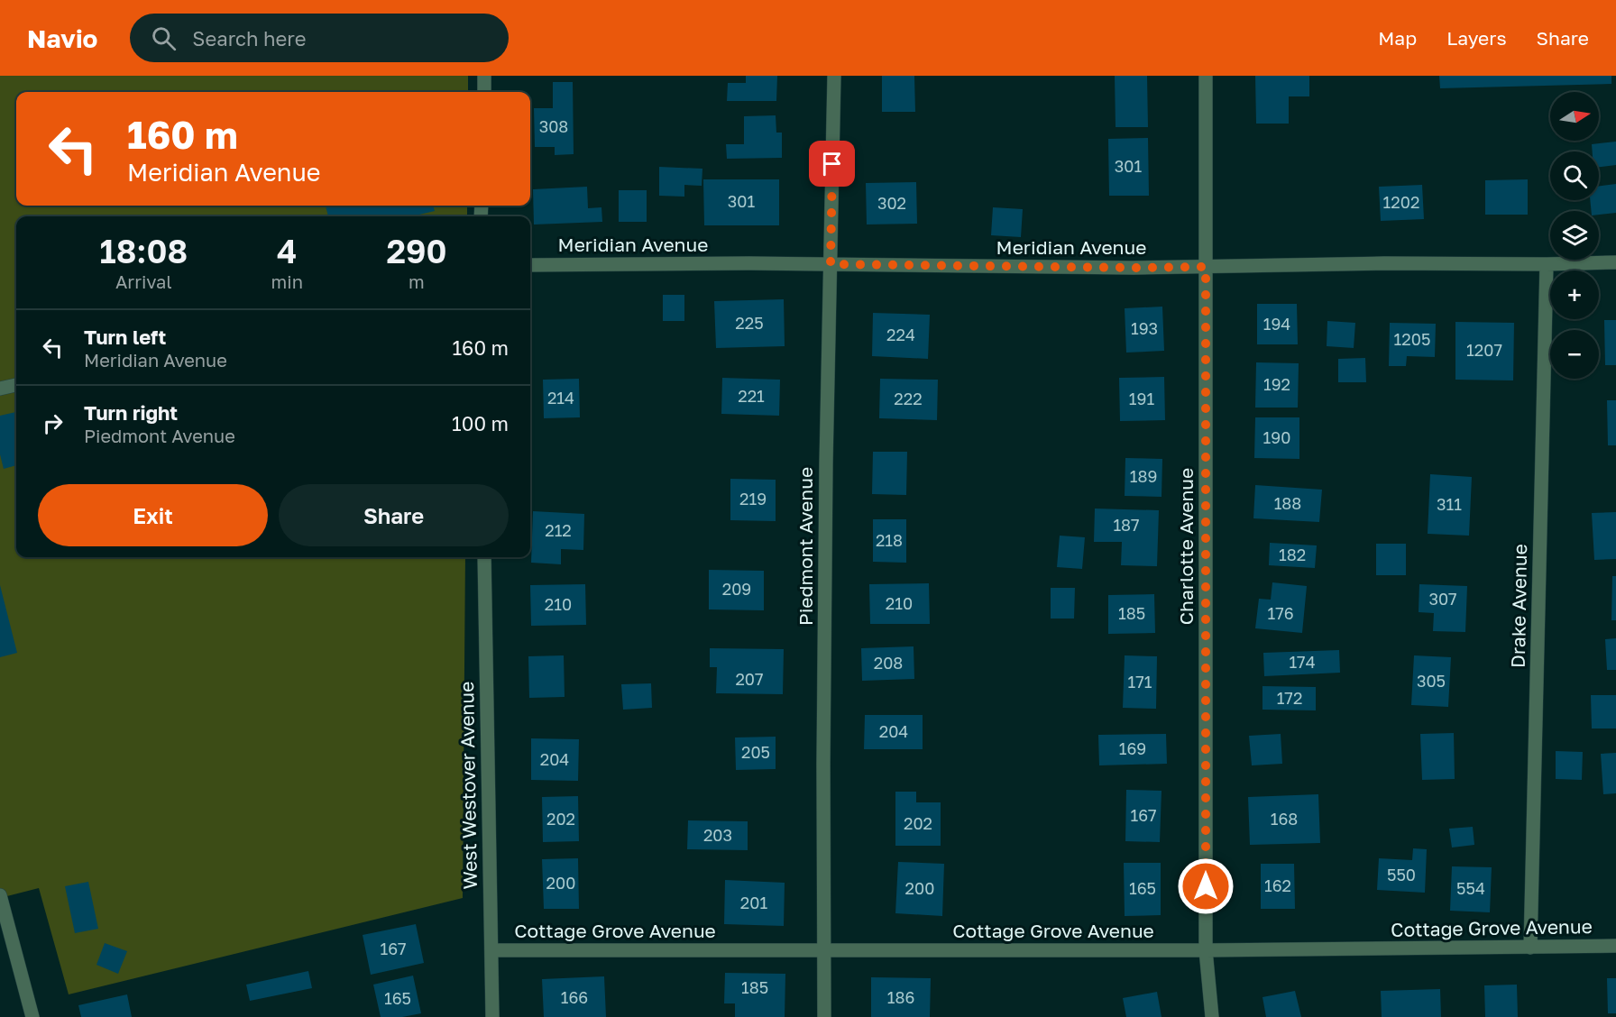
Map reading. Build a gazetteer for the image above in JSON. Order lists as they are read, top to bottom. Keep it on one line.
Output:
{"streets":{"street":["Meridian Avenue","Piedmont Avenue","Charlotte Avenue","Drake Avenue","West Westover Avenue","Cottage Grove Avenue"]},"crossings":[["Meridian Avenue","Piedmont Avenue"],["Meridian Avenue","Charlotte Avenue"],["Meridian Avenue","Drake Avenue"],["Piedmont Avenue","Cottage Grove Avenue"],["Charlotte Avenue","Cottage Grove Avenue"],["Drake Avenue","Cottage Grove Avenue"],["West Westover Avenue","Cottage Grove Avenue"]],"house_numbers":["308","301","301","1202","302","225","194","193","224","1205","1207","192","221","214","222","191","190","189","219","188","311","187","212","218","182","209","307","210","210","185","176","174","208","207","305","171","172","204","169","205","204","167","202","168","202","203","550","200","162","200","165","554","201","167","185","166","186","165"],"north":"right","page":{"header":"Navio","search":"Search here","nav":["Map","Layers","Share"],"map_buttons":["+","−"],"turn":["160 m","Meridian Avenue"],"eta":["18:08","Arrival","4","min","290","m"],"list":[{"name":"Turn left","note":"Meridian Avenue","value":"160 m"},{"name":"Turn right","note":"Piedmont Avenue","value":"100 m"}],"buttons":["Exit","Share"]}}
